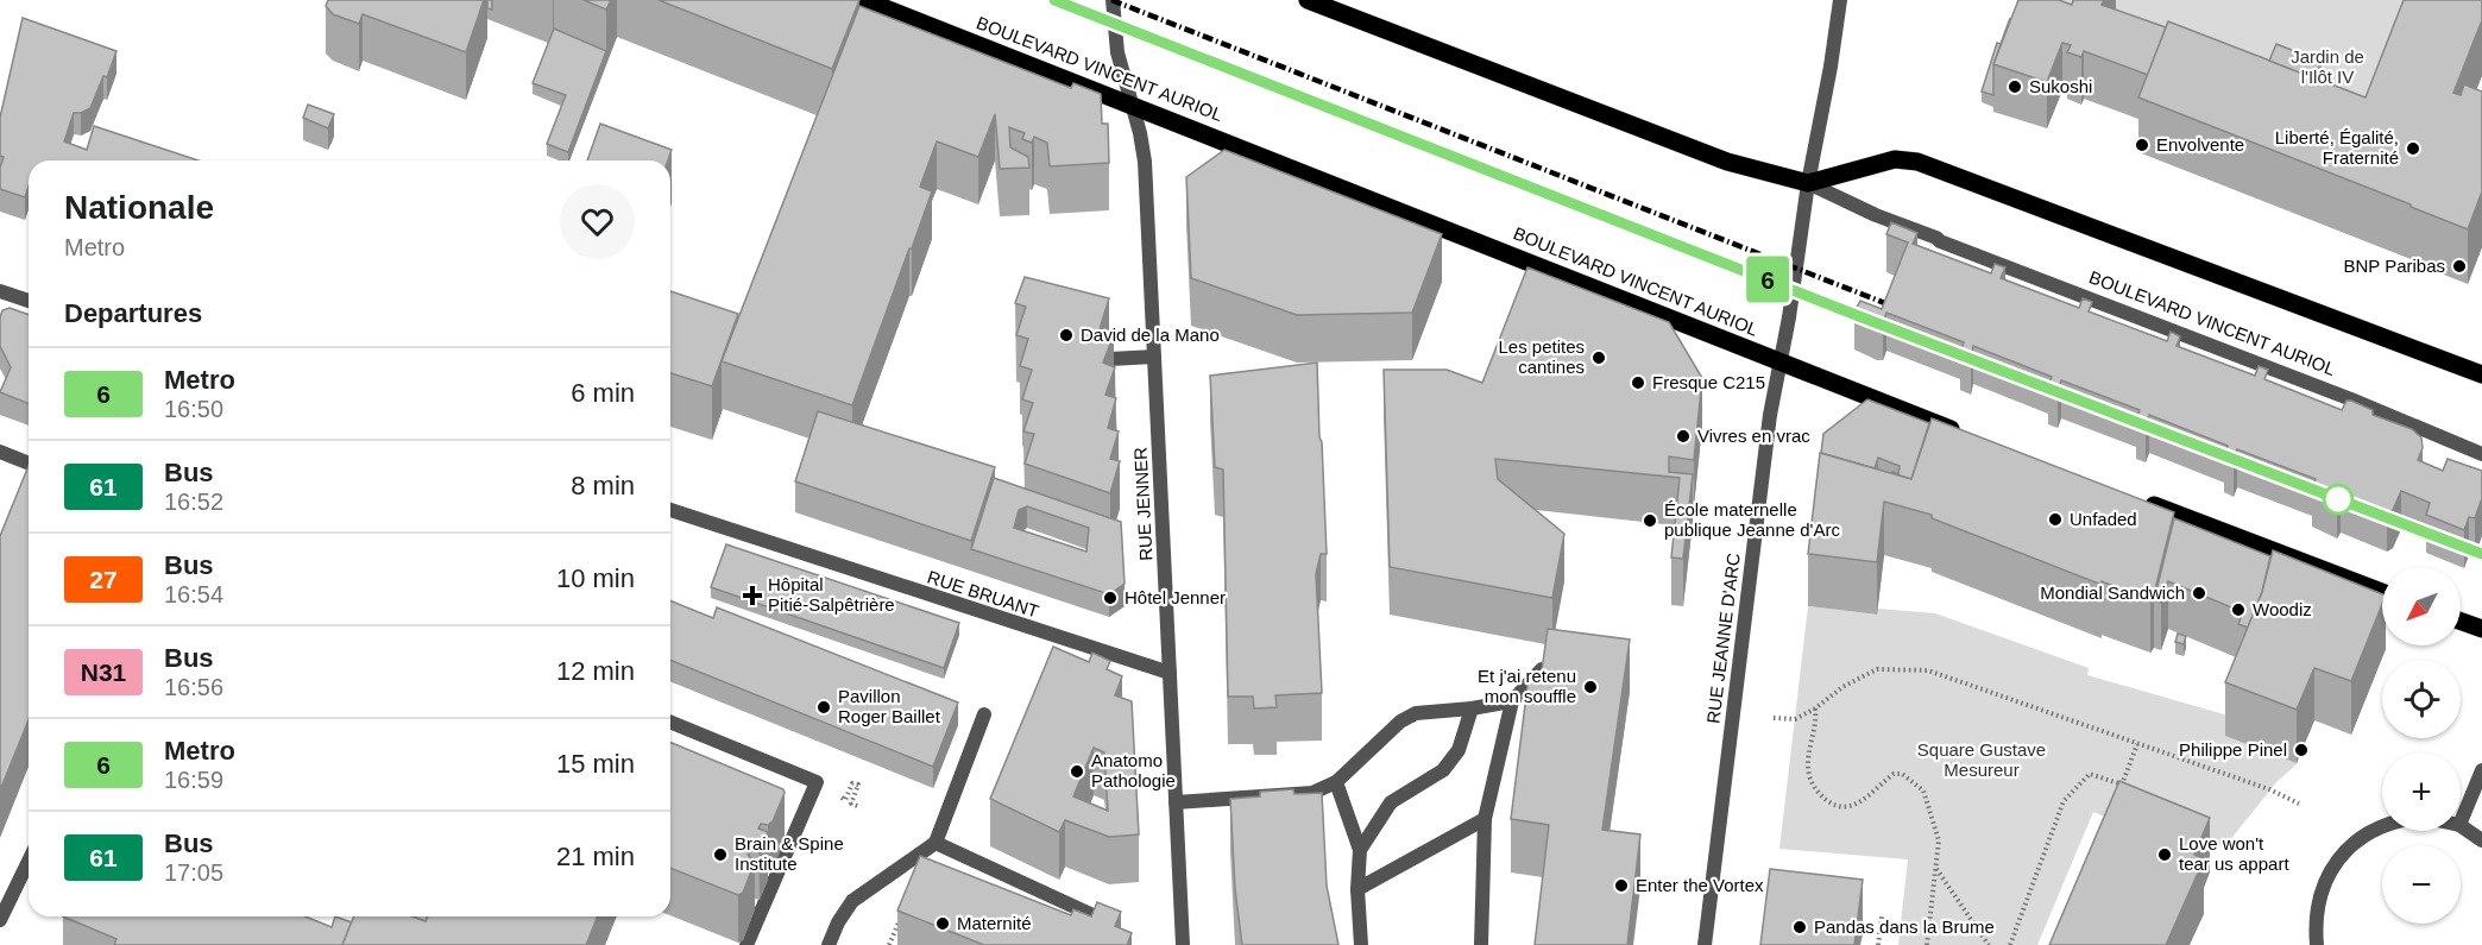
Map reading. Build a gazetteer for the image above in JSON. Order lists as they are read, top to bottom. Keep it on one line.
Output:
{"streets":{"main road":["BOULEVARD VINCENT AURIOL"],"street":["RUE JENNER","RUE BRUANT","RUE JEANNE D'ARC"]},"crossings":[["BOULEVARD VINCENT AURIOL","RUE JENNER"],["BOULEVARD VINCENT AURIOL","RUE JEANNE D'ARC"],["RUE JENNER","RUE BRUANT"]],"parks":["Jardin de l'Ilôt IV","Square Gustave Mesureur"],"places":{"other":["Sukoshi","Envolvente","Liberté, Égalité, Fraternité","BNP Paribas","David de la Mano","Les petites cantines","Fresque C215","Vivres en vrac","Unfaded","École maternelle publique Jeanne d'Arc","Mondial Sandwich","Hôtel Jenner","Woodiz","Et j'ai retenu mon souffle","Pavillon Roger Baillet","Philippe Pinel","Anatomo Pathologie","Brain & Spine Institute","Love won't tear us appart","Enter the Vortex","Maternité","Pandas dans la Brume"],"health":["Hôpital Pitié-Salpêtrière"]},"lines":["metro line 6"],"north":"bottom left","page":{"on_map":"6","heading":[["Nationale","Metro"],"Departures"],"list":[{"mark":"6","name":"Metro","note":"16:50","value":"6 min"},{"mark":"61","name":"Bus","note":"16:52","value":"8 min"},{"mark":"27","name":"Bus","note":"16:54","value":"10 min"},{"mark":"N31","name":"Bus","note":"16:56","value":"12 min"},{"mark":"6","name":"Metro","note":"16:59","value":"15 min"},{"mark":"61","name":"Bus","note":"17:05","value":"21 min"}],"map_buttons":["+","−"]}}
